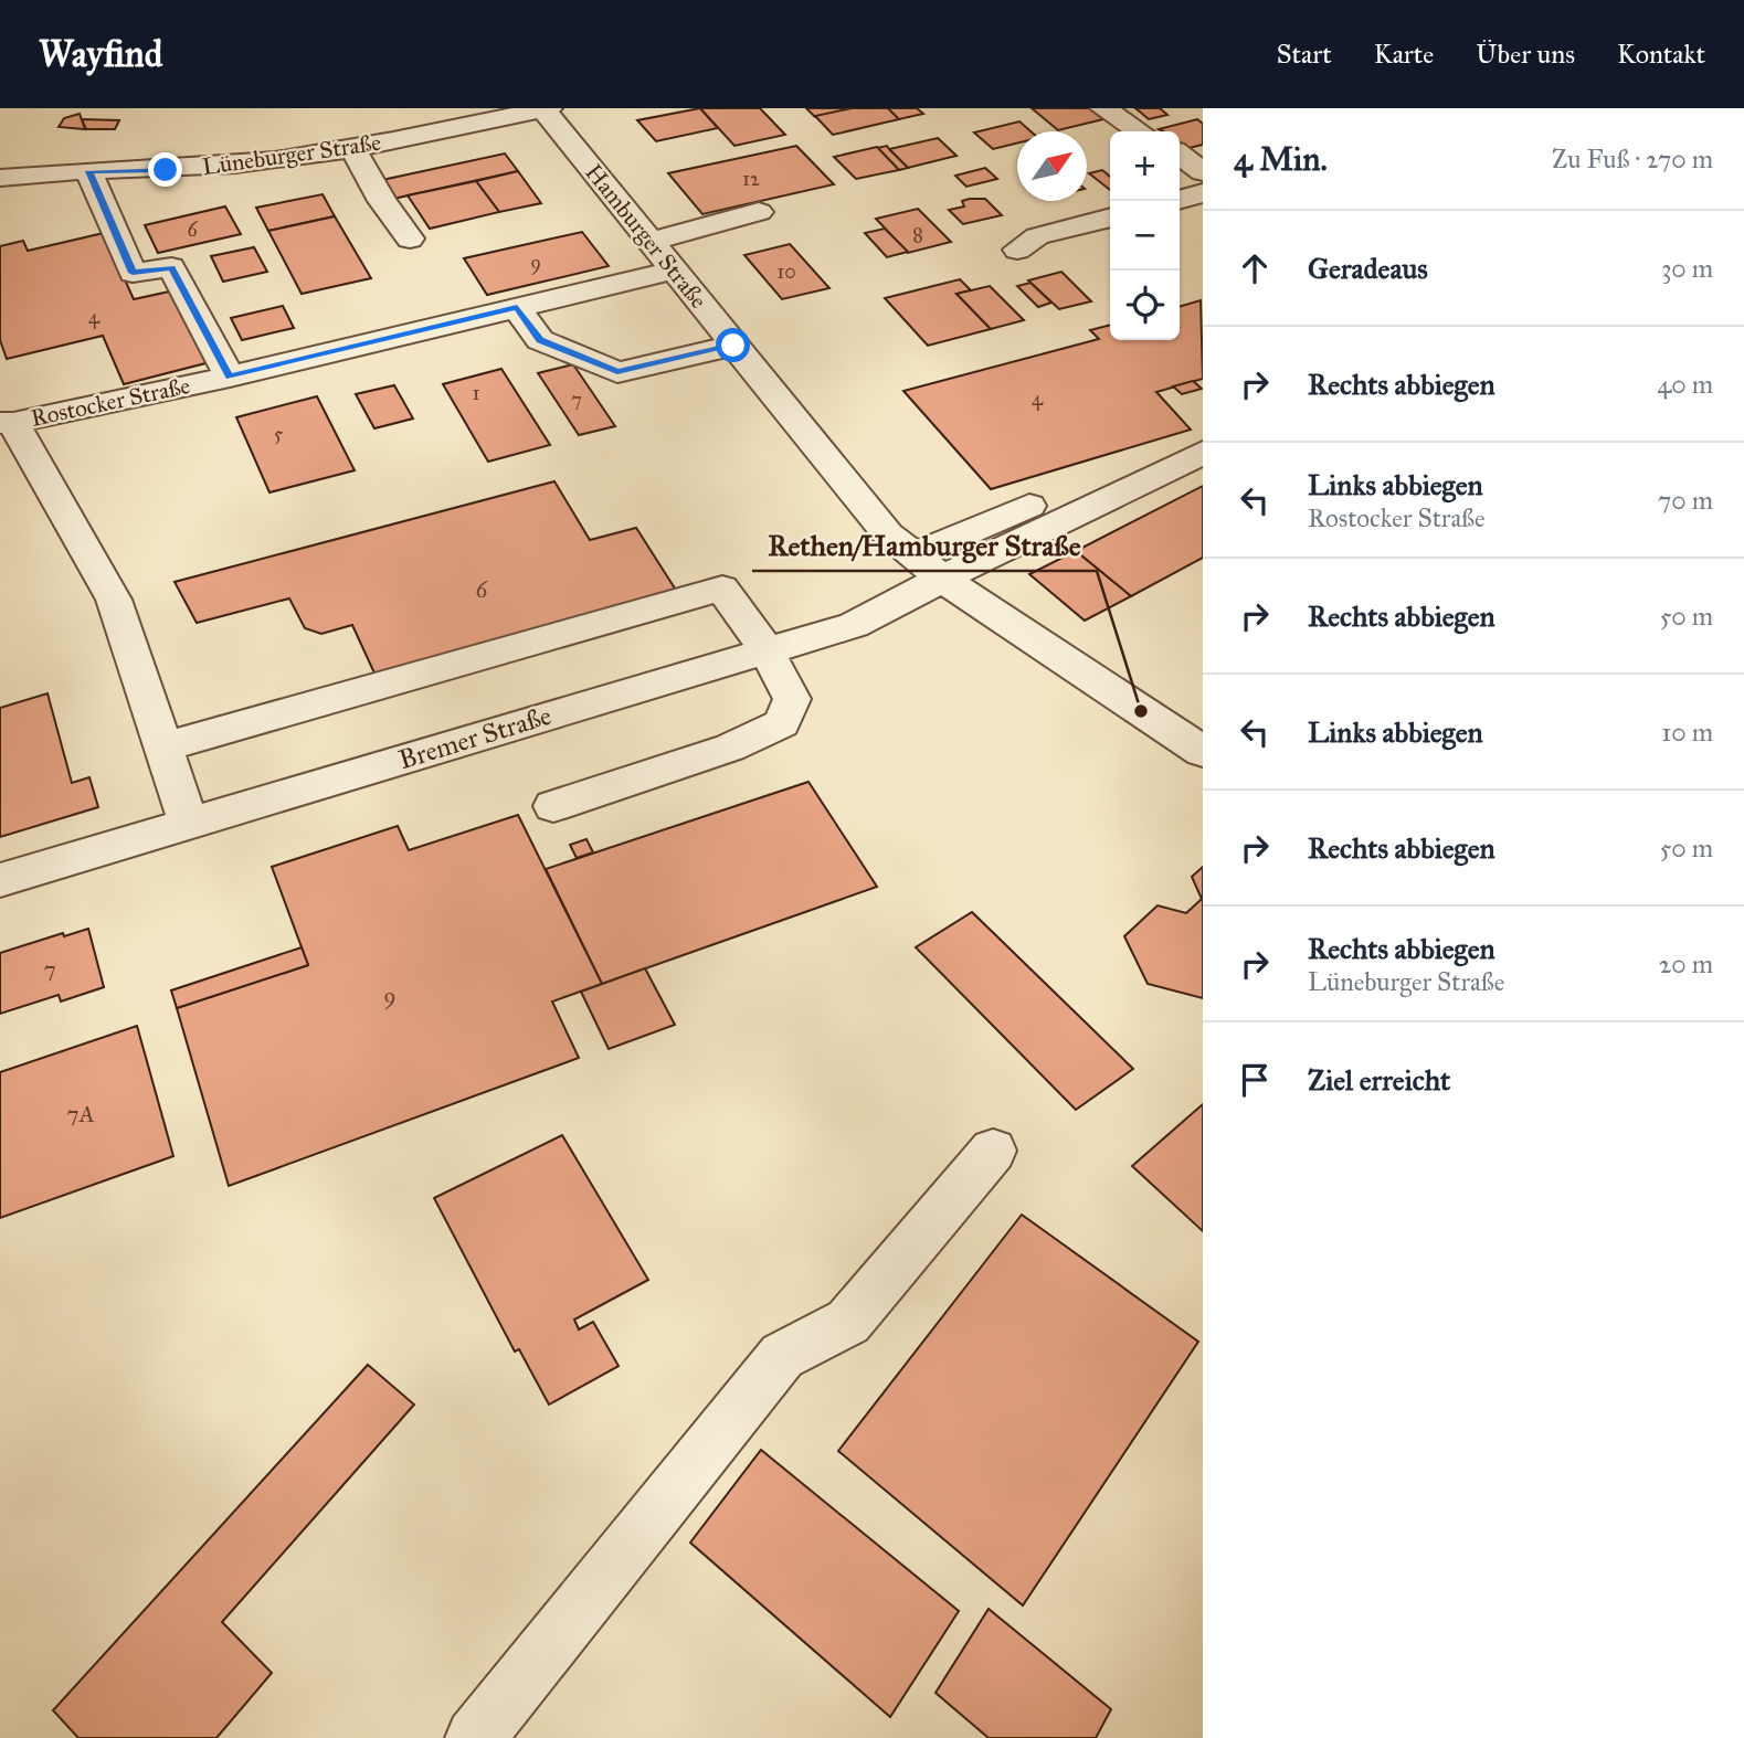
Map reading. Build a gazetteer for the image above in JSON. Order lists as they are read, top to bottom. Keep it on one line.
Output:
{"streets":{"street":["Lüneburger Straße","Hamburger Straße","Rostocker Straße","Bremer Straße"]},"crossings":[["Lüneburger Straße","Hamburger Straße"],["Hamburger Straße","Rostocker Straße"],["Hamburger Straße","Bremer Straße"]],"places":["Rethen/Hamburger Straße"],"house_numbers":["12","6","8","9","10","4","1","4","7","5","6","7","9","7A"],"north":"top right","page":{"header":"Wayfind","nav":["Start","Karte","Über uns","Kontakt"],"heading":["4 Min.","Zu Fuß · 270 m"],"map_buttons":["+","−"],"list":[["Geradeaus","30 m"],["Rechts abbiegen","40 m"],["Links abbiegen","Rostocker Straße","70 m"],["Rechts abbiegen","50 m"],["Links abbiegen","10 m"],["Rechts abbiegen","50 m"],["Rechts abbiegen","Lüneburger Straße","20 m"],"Ziel erreicht"]}}
